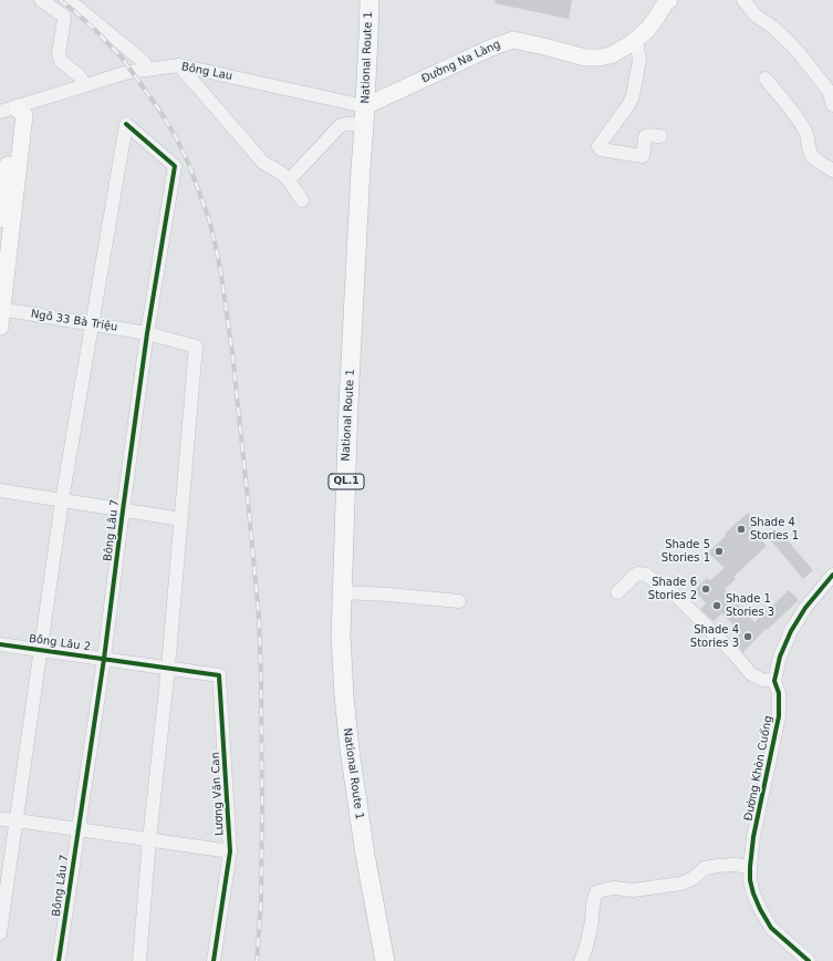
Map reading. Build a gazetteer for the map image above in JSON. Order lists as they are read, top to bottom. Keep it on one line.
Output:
{"streets":{"highway":["National Route 1","QL.1"],"main road":["Đường Na Làng"],"street":["Bông Lau","Ngõ 33 Bà Triệu","Bông Lâu 7","Bông Lâu 2","Đường Khòn Cuổng","Lương Văn Can"]},"crossings":[["National Route 1","Đường Na Làng"],["National Route 1","Bông Lau"],["Đường Na Làng","Bông Lau"],["Ngõ 33 Bà Triệu","Bông Lâu 7"],["Bông Lâu 7","Bông Lâu 2"],["Bông Lâu 2","Lương Văn Can"]],"places":["Shade 4 Stories 1","Shade 5 Stories 1","Shade 6 Stories 2","Shade 1 Stories 3","Shade 4 Stories 3"]}
